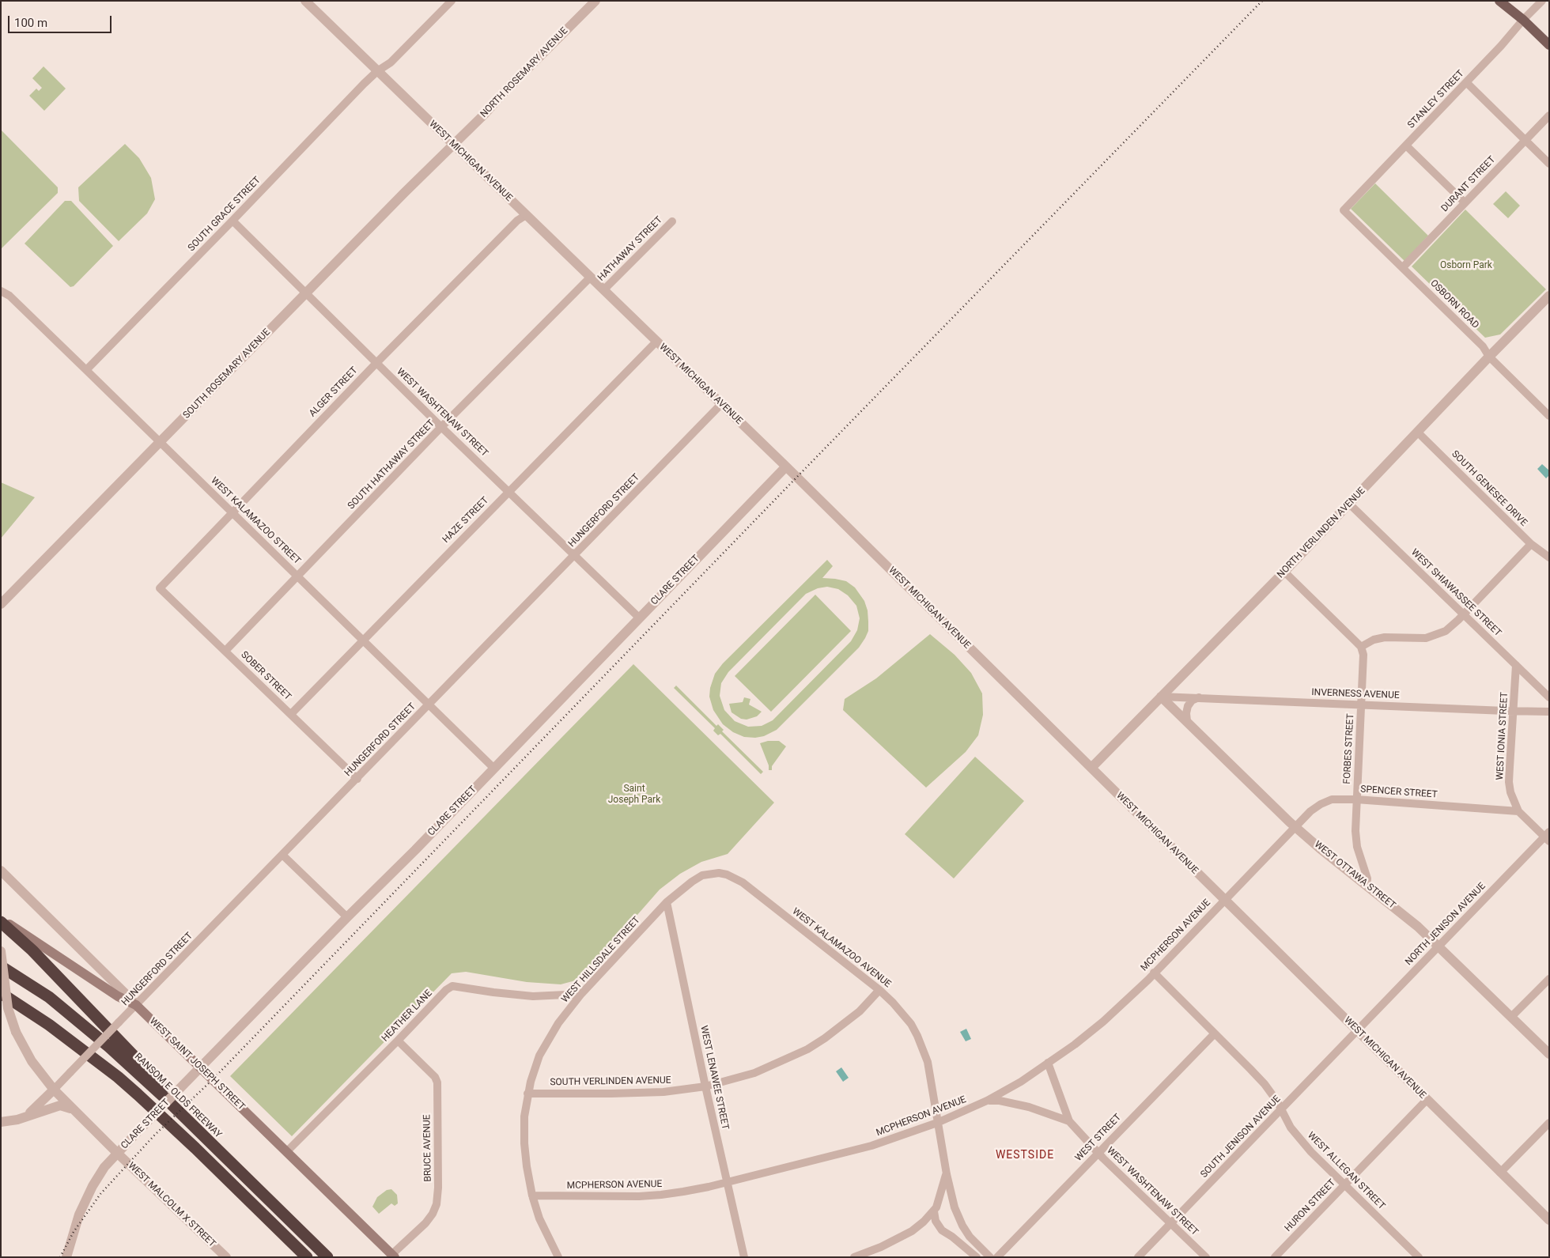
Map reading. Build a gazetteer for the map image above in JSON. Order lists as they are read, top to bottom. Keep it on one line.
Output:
{"streets":{"highway":["RANSOM E OLDS FREEWAY"],"main road":["WEST SAINT JOSEPH STREET"],"street":["NORTH ROSEMARY AVENUE","STANLEY STREET","WEST MICHIGAN AVENUE","DURANT STREET","SOUTH GRACE STREET","HATHAWAY STREET","OSBORN ROAD","SOUTH ROSEMARY AVENUE","ALGER STREET","WEST WASHTENAW STREET","SOUTH HATHAWAY STREET","SOUTH GENESEE DRIVE","HUNGERFORD STREET","HAZE STREET","WEST KALAMAZOO STREET","NORTH VERLINDEN AVENUE","CLARE STREET","WEST SHIAWASSEE STREET","SOBER STREET","INVERNESS AVENUE","WEST IONIA STREET","FORBES STREET","SPENCER STREET","WEST OTTAWA STREET","NORTH JENISON AVENUE","MCPHERSON AVENUE","WEST KALAMAZOO AVENUE","WEST HILLSDALE STREET","HEATHER LANE","WEST LENAWEE STREET","SOUTH VERLINDEN AVENUE","SOUTH JENISON AVENUE","WEST STREET","BRUCE AVENUE","WEST ALLEGAN STREET","WEST MALCOLM X STREET","HURON STREET"]},"crossings":[["NORTH ROSEMARY AVENUE","WEST MICHIGAN AVENUE"],["NORTH ROSEMARY AVENUE","SOUTH ROSEMARY AVENUE"],["STANLEY STREET","OSBORN ROAD"],["WEST MICHIGAN AVENUE","SOUTH GRACE STREET"],["WEST MICHIGAN AVENUE","HATHAWAY STREET"],["WEST MICHIGAN AVENUE","SOUTH ROSEMARY AVENUE"],["WEST MICHIGAN AVENUE","ALGER STREET"],["WEST MICHIGAN AVENUE","SOUTH HATHAWAY STREET"],["WEST MICHIGAN AVENUE","HUNGERFORD STREET"],["WEST MICHIGAN AVENUE","HAZE STREET"],["WEST MICHIGAN AVENUE","NORTH VERLINDEN AVENUE"],["WEST MICHIGAN AVENUE","CLARE STREET"],["WEST MICHIGAN AVENUE","SPENCER STREET"],["WEST MICHIGAN AVENUE","NORTH JENISON AVENUE"],["WEST MICHIGAN AVENUE","MCPHERSON AVENUE"],["WEST MICHIGAN AVENUE","SOUTH JENISON AVENUE"],["WEST MICHIGAN AVENUE","HURON STREET"],["DURANT STREET","OSBORN ROAD"],["SOUTH GRACE STREET","WEST WASHTENAW STREET"],["SOUTH GRACE STREET","WEST KALAMAZOO STREET"],["OSBORN ROAD","NORTH VERLINDEN AVENUE"],["SOUTH ROSEMARY AVENUE","WEST WASHTENAW STREET"],["SOUTH ROSEMARY AVENUE","WEST KALAMAZOO STREET"],["ALGER STREET","WEST WASHTENAW STREET"],["ALGER STREET","WEST KALAMAZOO STREET"],["ALGER STREET","SOBER STREET"],["WEST WASHTENAW STREET","SOUTH HATHAWAY STREET"],["WEST WASHTENAW STREET","HUNGERFORD STREET"],["WEST WASHTENAW STREET","HAZE STREET"],["WEST WASHTENAW STREET","CLARE STREET"],["WEST WASHTENAW STREET","MCPHERSON AVENUE"],["WEST WASHTENAW STREET","SOUTH JENISON AVENUE"],["WEST WASHTENAW STREET","WEST STREET"],["SOUTH HATHAWAY STREET","WEST KALAMAZOO STREET"],["SOUTH HATHAWAY STREET","SOBER STREET"],["SOUTH GENESEE DRIVE","NORTH VERLINDEN AVENUE"],["HUNGERFORD STREET","WEST KALAMAZOO STREET"],["HUNGERFORD STREET","SOBER STREET"],["HUNGERFORD STREET","WEST SAINT JOSEPH STREET"],["HUNGERFORD STREET","WEST MALCOLM X STREET"],["HAZE STREET","WEST KALAMAZOO STREET"],["HAZE STREET","SOBER STREET"],["WEST KALAMAZOO STREET","CLARE STREET"],["NORTH VERLINDEN AVENUE","WEST SHIAWASSEE STREET"],["NORTH VERLINDEN AVENUE","INVERNESS AVENUE"],["NORTH VERLINDEN AVENUE","WEST OTTAWA STREET"],["CLARE STREET","WEST SAINT JOSEPH STREET"],["CLARE STREET","WEST MALCOLM X STREET"],["WEST SHIAWASSEE STREET","WEST IONIA STREET"],["INVERNESS AVENUE","WEST IONIA STREET"],["INVERNESS AVENUE","FORBES STREET"],["INVERNESS AVENUE","WEST OTTAWA STREET"],["WEST IONIA STREET","SPENCER STREET"],["WEST IONIA STREET","NORTH JENISON AVENUE"],["FORBES STREET","SPENCER STREET"],["FORBES STREET","WEST OTTAWA STREET"],["SPENCER STREET","WEST OTTAWA STREET"],["SPENCER STREET","MCPHERSON AVENUE"],["WEST OTTAWA STREET","NORTH JENISON AVENUE"],["NORTH JENISON AVENUE","SOUTH JENISON AVENUE"],["MCPHERSON AVENUE","WEST KALAMAZOO AVENUE"],["MCPHERSON AVENUE","WEST HILLSDALE STREET"],["MCPHERSON AVENUE","WEST LENAWEE STREET"],["MCPHERSON AVENUE","WEST ALLEGAN STREET"],["WEST KALAMAZOO AVENUE","WEST HILLSDALE STREET"],["WEST KALAMAZOO AVENUE","WEST LENAWEE STREET"],["WEST KALAMAZOO AVENUE","SOUTH VERLINDEN AVENUE"],["WEST HILLSDALE STREET","HEATHER LANE"],["WEST HILLSDALE STREET","WEST LENAWEE STREET"],["WEST HILLSDALE STREET","SOUTH VERLINDEN AVENUE"],["HEATHER LANE","WEST SAINT JOSEPH STREET"],["HEATHER LANE","BRUCE AVENUE"],["WEST SAINT JOSEPH STREET","BRUCE AVENUE"],["WEST LENAWEE STREET","SOUTH VERLINDEN AVENUE"],["SOUTH JENISON AVENUE","WEST ALLEGAN STREET"],["WEST STREET","WEST ALLEGAN STREET"],["WEST ALLEGAN STREET","HURON STREET"]],"districts":["WESTSIDE"],"parks":["Osborn Park","Saint Joseph Park"],"scale_bar":"100 m"}
